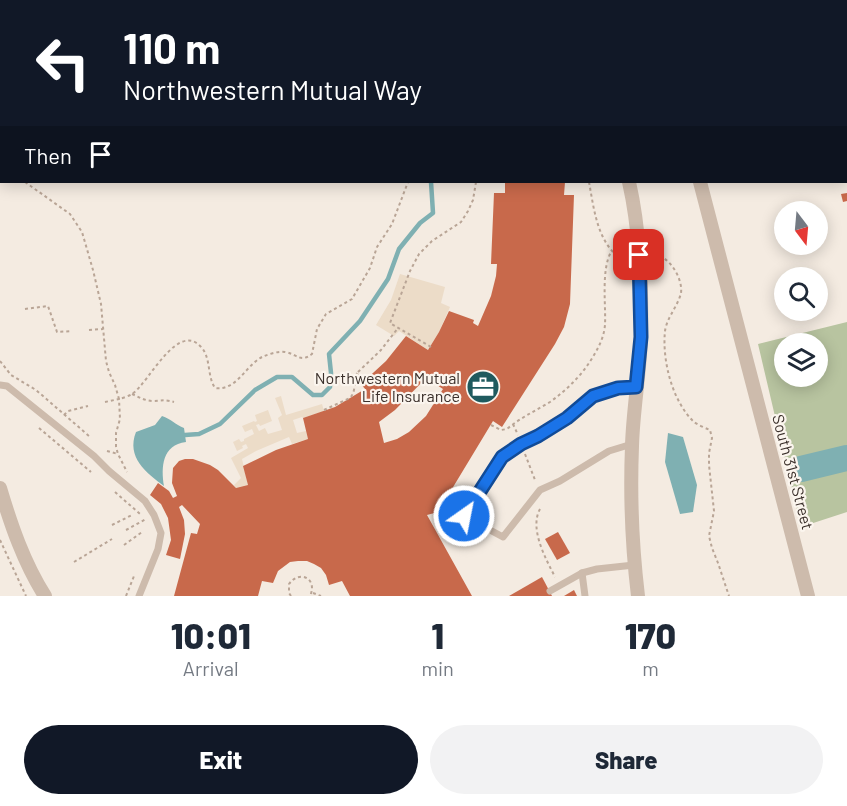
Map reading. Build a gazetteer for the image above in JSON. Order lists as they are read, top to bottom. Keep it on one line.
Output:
{"streets":{"street":["South 31st Street"]},"places":{"office":["Northwestern Mutual Life Insurance"]},"north":"bottom","page":{"turn":["110 m","Northwestern Mutual Way"],"then":"Then","eta":["10:01","Arrival","1","min","170","m"],"buttons":["Exit","Share"]}}
